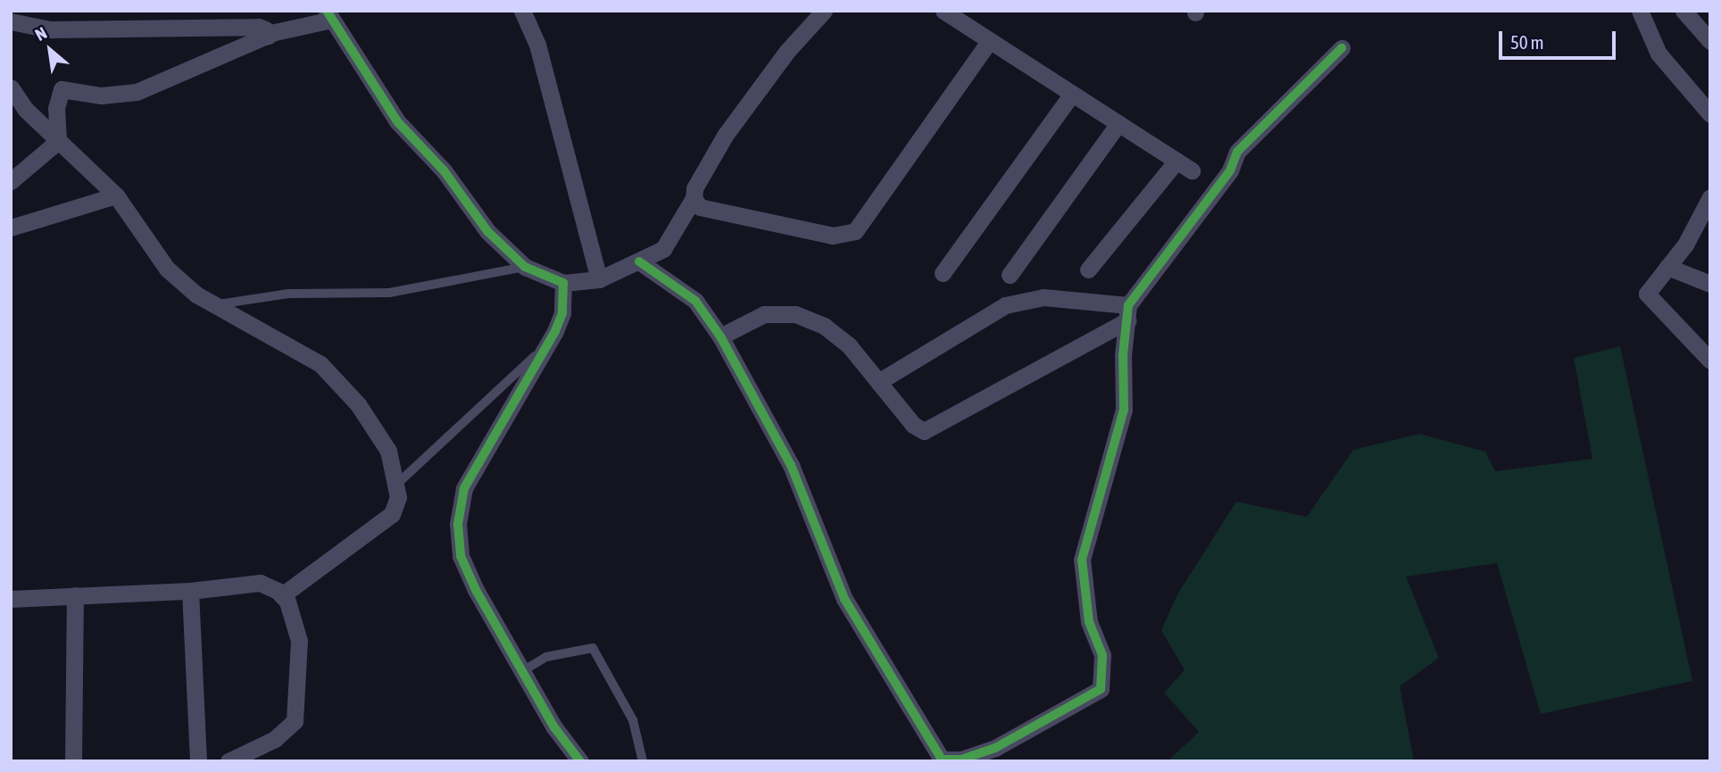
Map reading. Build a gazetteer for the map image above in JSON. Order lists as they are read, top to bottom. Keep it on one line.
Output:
{"scale_bar":"50 m","north":"top left"}
